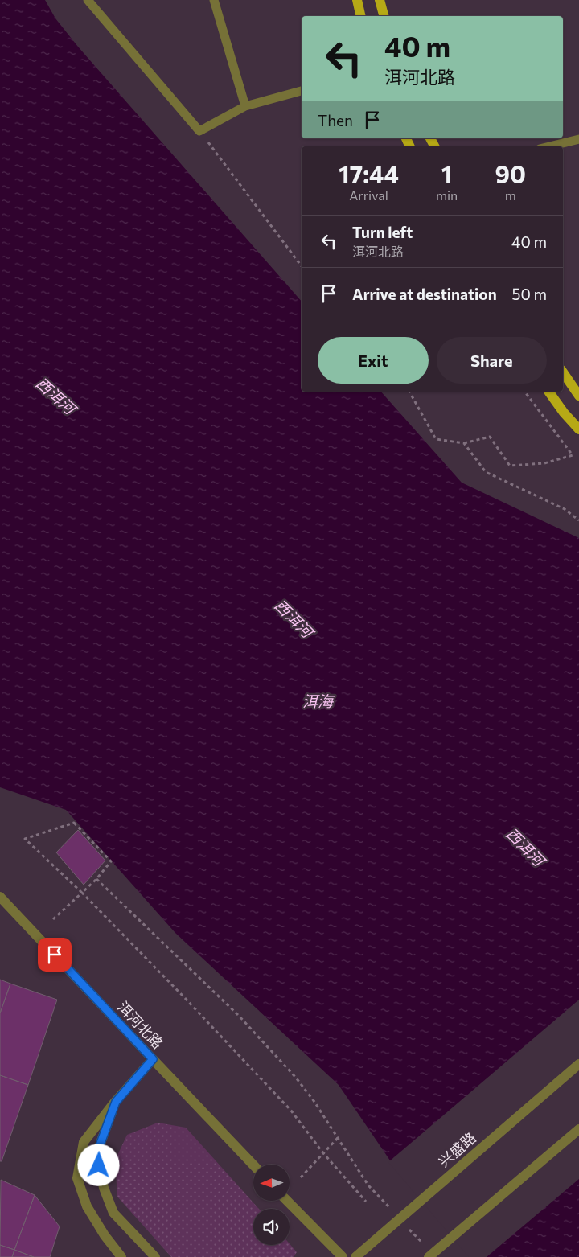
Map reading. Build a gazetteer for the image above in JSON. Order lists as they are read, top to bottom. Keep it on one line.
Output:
{"streets":{"street":["洱河北路","兴盛路"]},"water":["西洱河","洱海"],"north":"left","page":{"turn":["40 m","洱河北路"],"then":"Then","eta":["17:44","Arrival","1","min","90","m"],"list":[{"name":"Turn left","note":"洱河北路","value":"40 m"},{"name":"Arrive at destination","value":"50 m"}],"buttons":["Exit","Share"]}}
